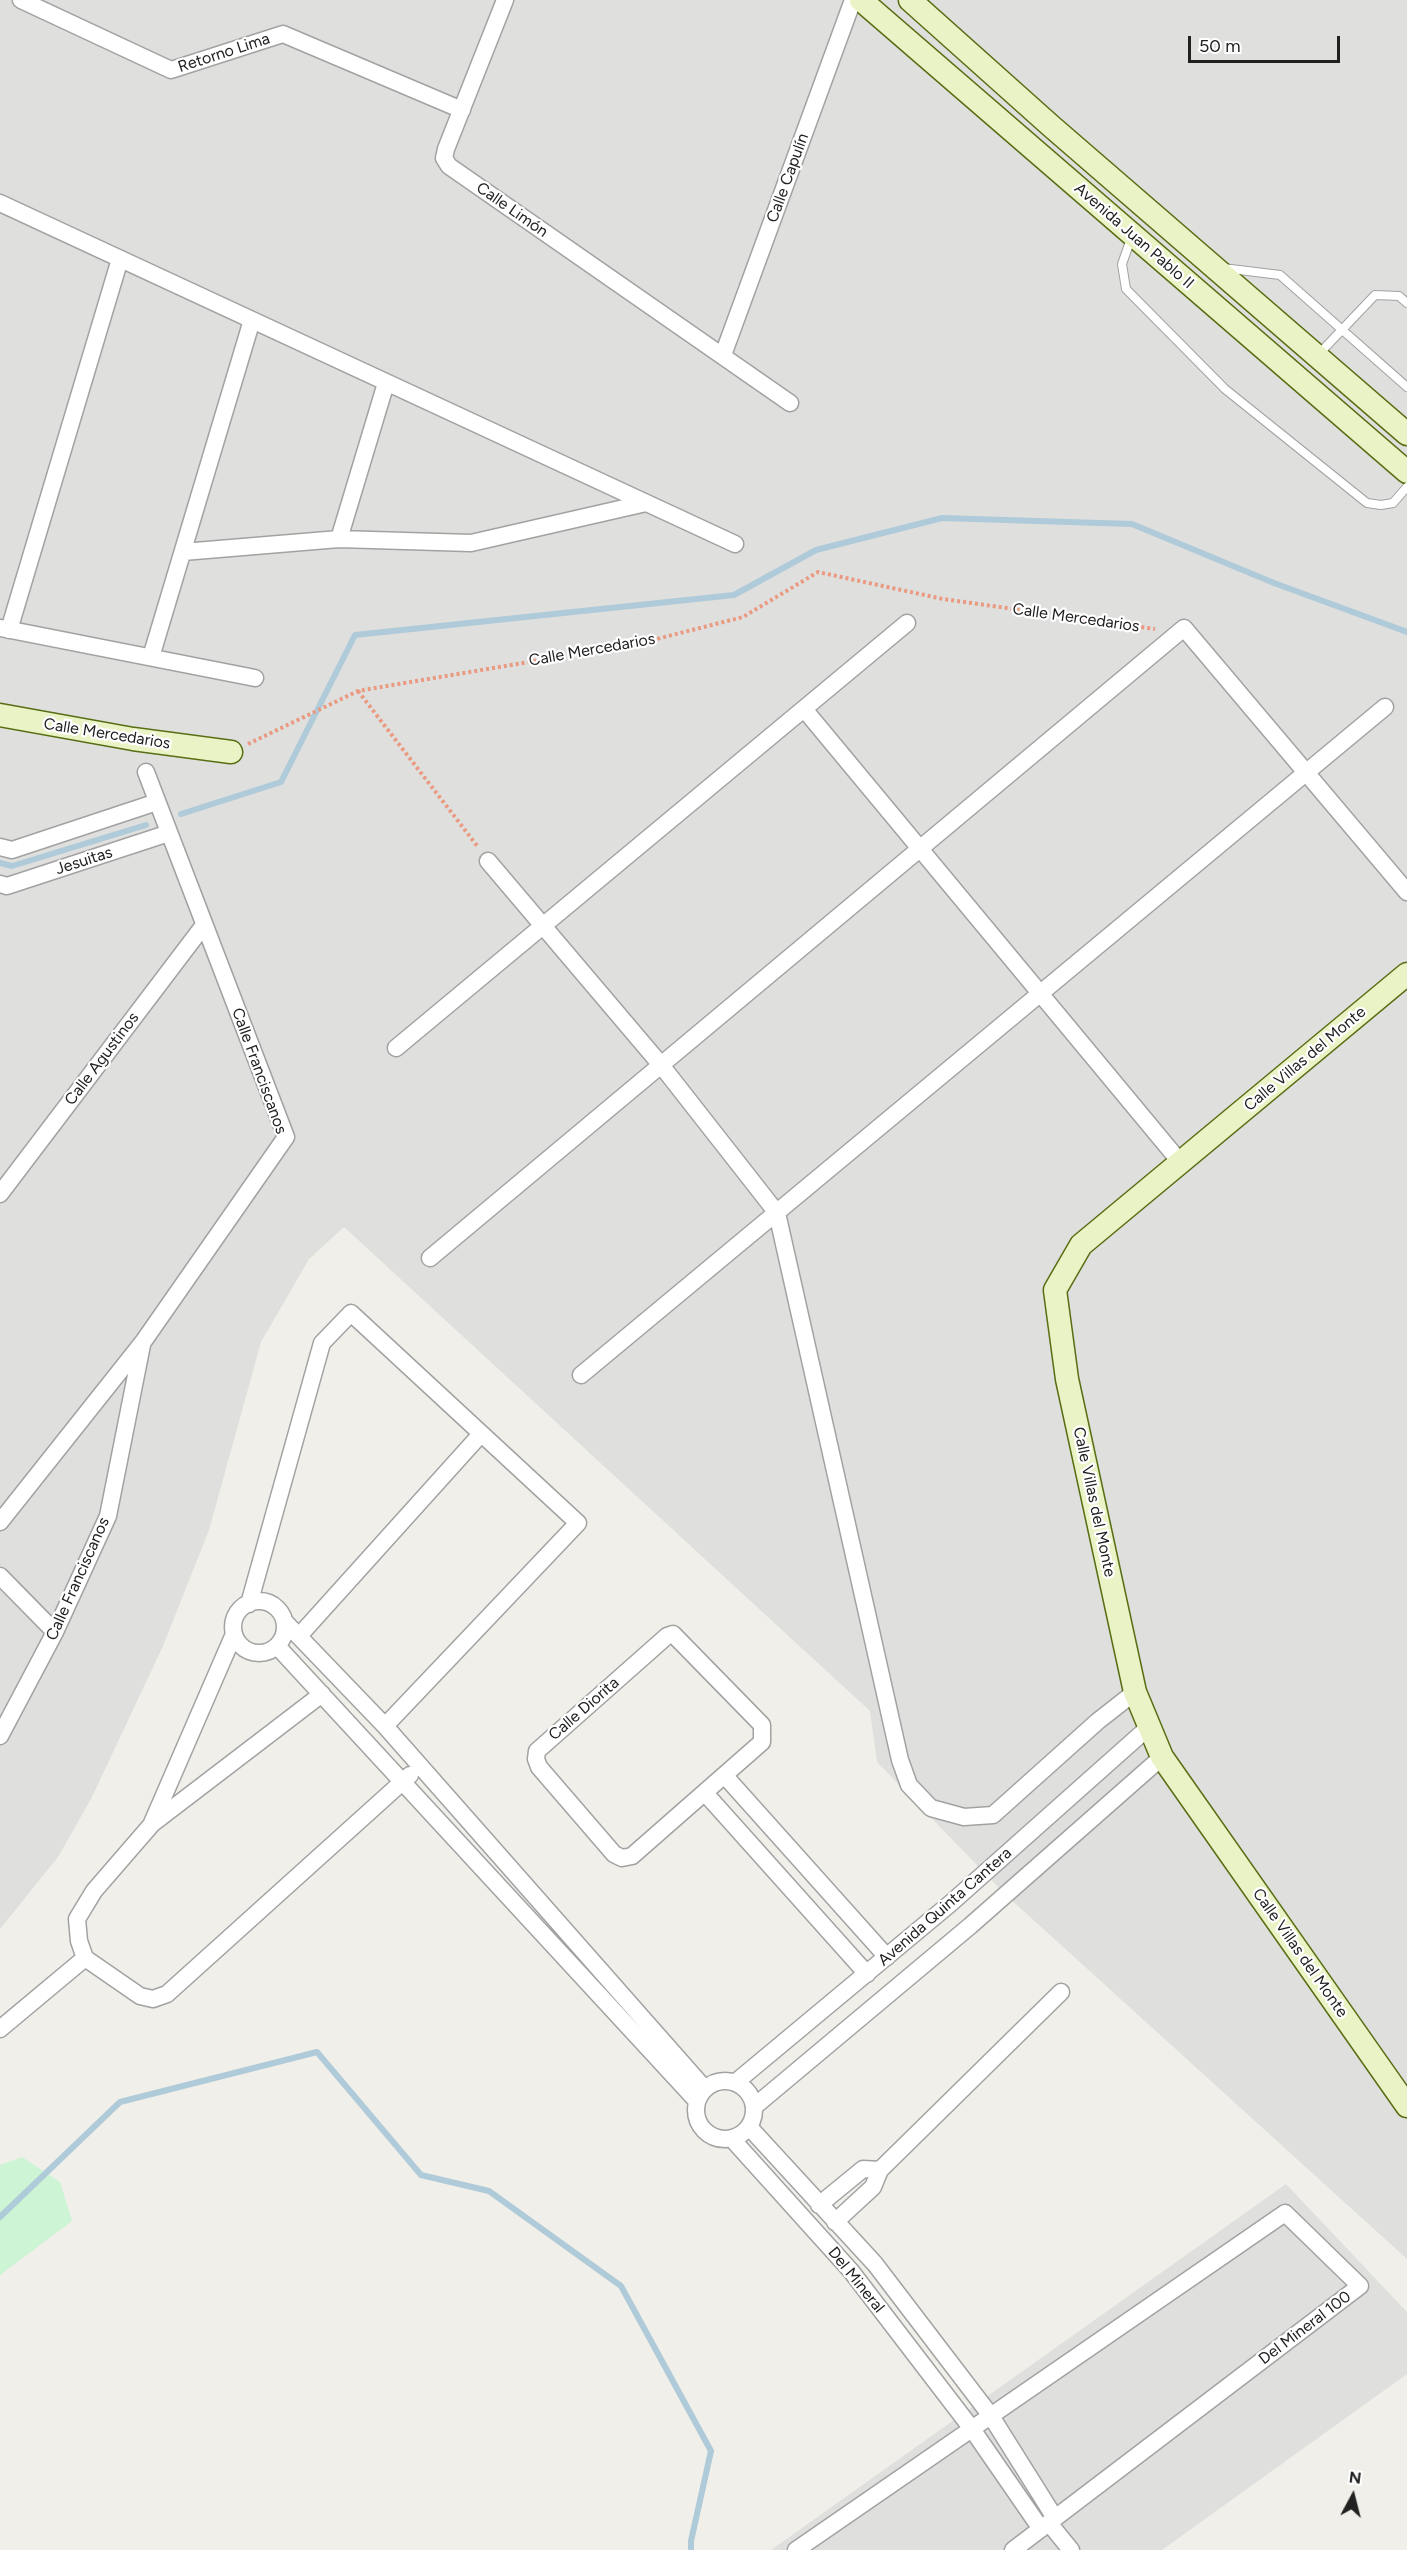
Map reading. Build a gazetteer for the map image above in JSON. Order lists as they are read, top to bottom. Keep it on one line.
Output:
{"streets":{"street":["Retorno Lima","Calle Capulín","Calle Limón","Avenida Juan Pablo II","Calle Mercedarios","Jesuitas","Calle Agustinos","Calle Villas del Monte","Calle Franciscanos","Calle Diorita","Avenida Quinta Cantera","Del Mineral","Del Mineral 100"]},"crossings":[["Retorno Lima","Calle Limón"],["Calle Capulín","Calle Limón"],["Jesuitas","Calle Franciscanos"],["Calle Agustinos","Calle Franciscanos"],["Calle Villas del Monte","Avenida Quinta Cantera"],["Avenida Quinta Cantera","Del Mineral"],["Del Mineral","Del Mineral 100"]],"scale_bar":"50 m","north":"top"}
